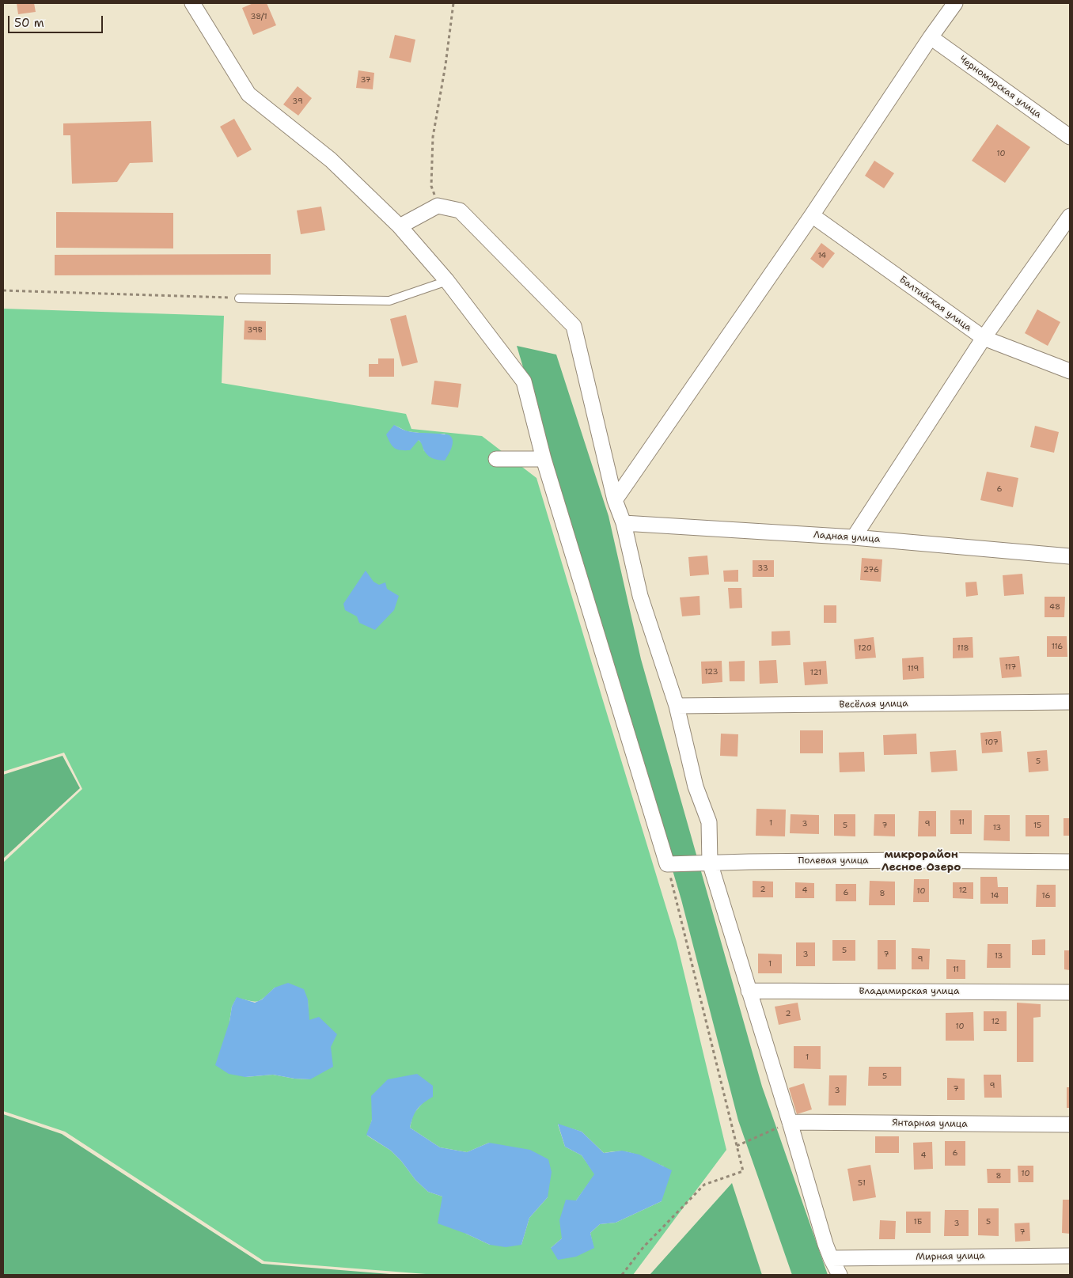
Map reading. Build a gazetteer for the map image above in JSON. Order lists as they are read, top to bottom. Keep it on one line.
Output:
{"streets":{"street":["Черноморская улица","Балтийская улица","Ладная улица","Весёлая улица","Полевая улица","Владимирская улица","Янтарная улица","Мирная улица"]},"districts":["микрорайон Лесное Озеро"],"house_numbers":["38/1","37","39","10","14","39В","6","33","276","48","116","120","118","117","119","123","121","107","5","11","1","3","9","5","7","15","13","2","4","12","10","6","8","14","16","5","3","7","13","9","1","11","2","12","10","1","5","9","7","3","6","4","10","8","51","1Б","5","3","7"],"scale_bar":"50 m"}
